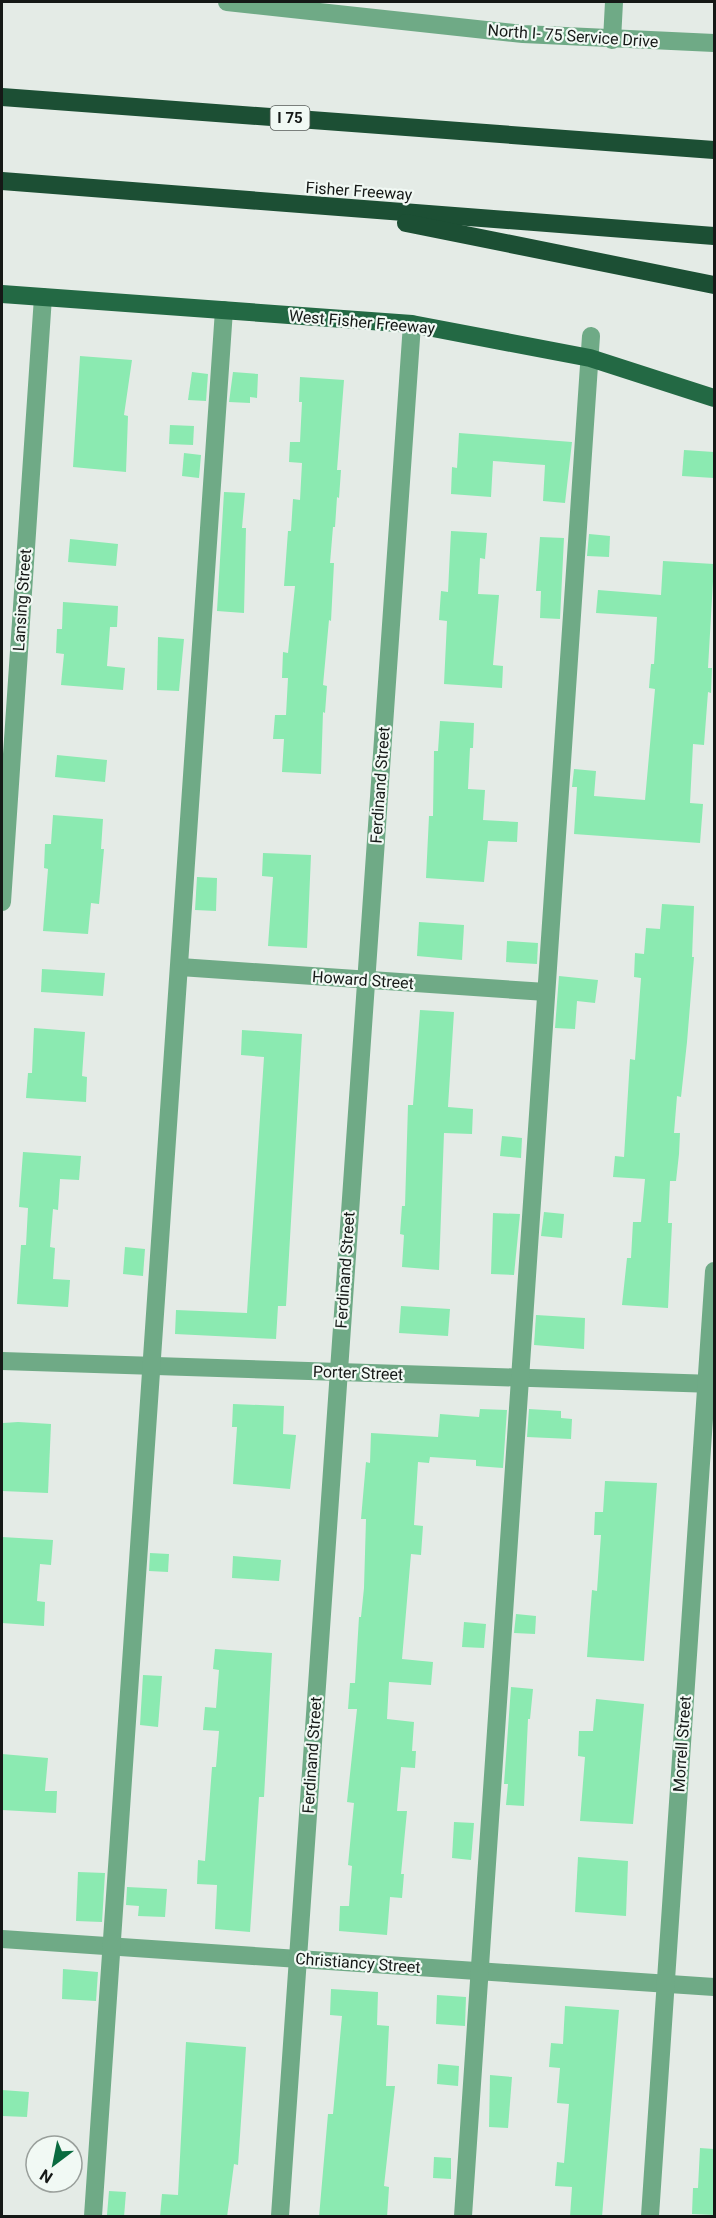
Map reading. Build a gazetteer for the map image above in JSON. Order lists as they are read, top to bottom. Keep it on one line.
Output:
{"streets":{"highway":["I 75","Fisher Freeway"],"main road":["West Fisher Freeway"],"street":["North I- 75 Service Drive","Lansing Street","Ferdinand Street","Howard Street","Porter Street","Morrell Street","Christiancy Street"]},"crossings":[["West Fisher Freeway","Lansing Street"],["West Fisher Freeway","Ferdinand Street"],["Ferdinand Street","Howard Street"],["Ferdinand Street","Porter Street"],["Ferdinand Street","Christiancy Street"],["Porter Street","Morrell Street"],["Morrell Street","Christiancy Street"]],"north":"bottom left"}
